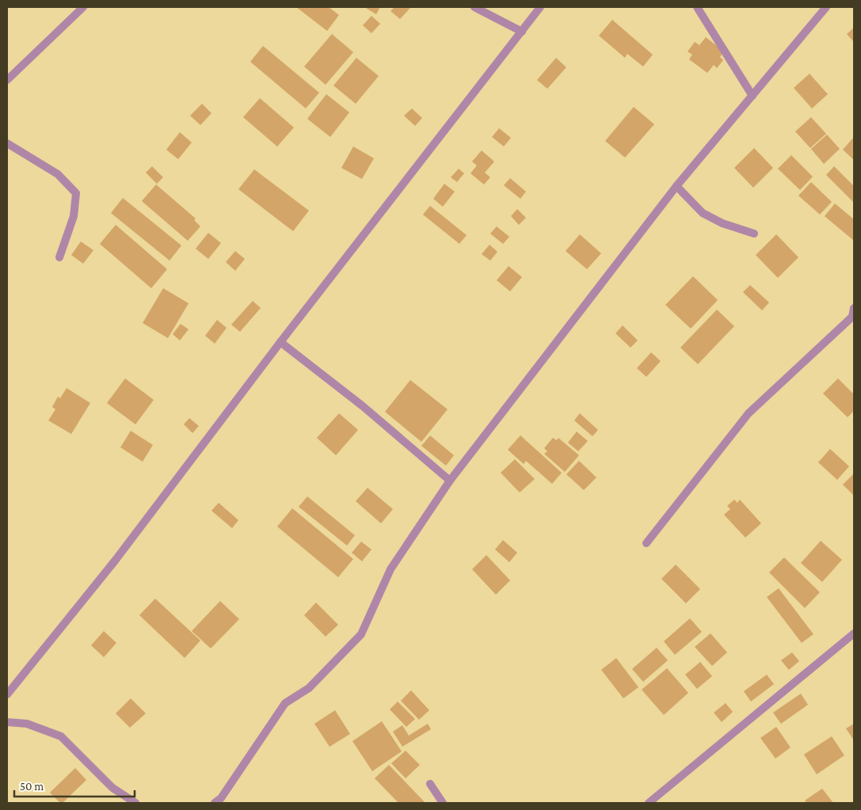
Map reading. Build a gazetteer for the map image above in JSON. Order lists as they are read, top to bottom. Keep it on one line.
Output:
{"scale_bar":"50 m"}
